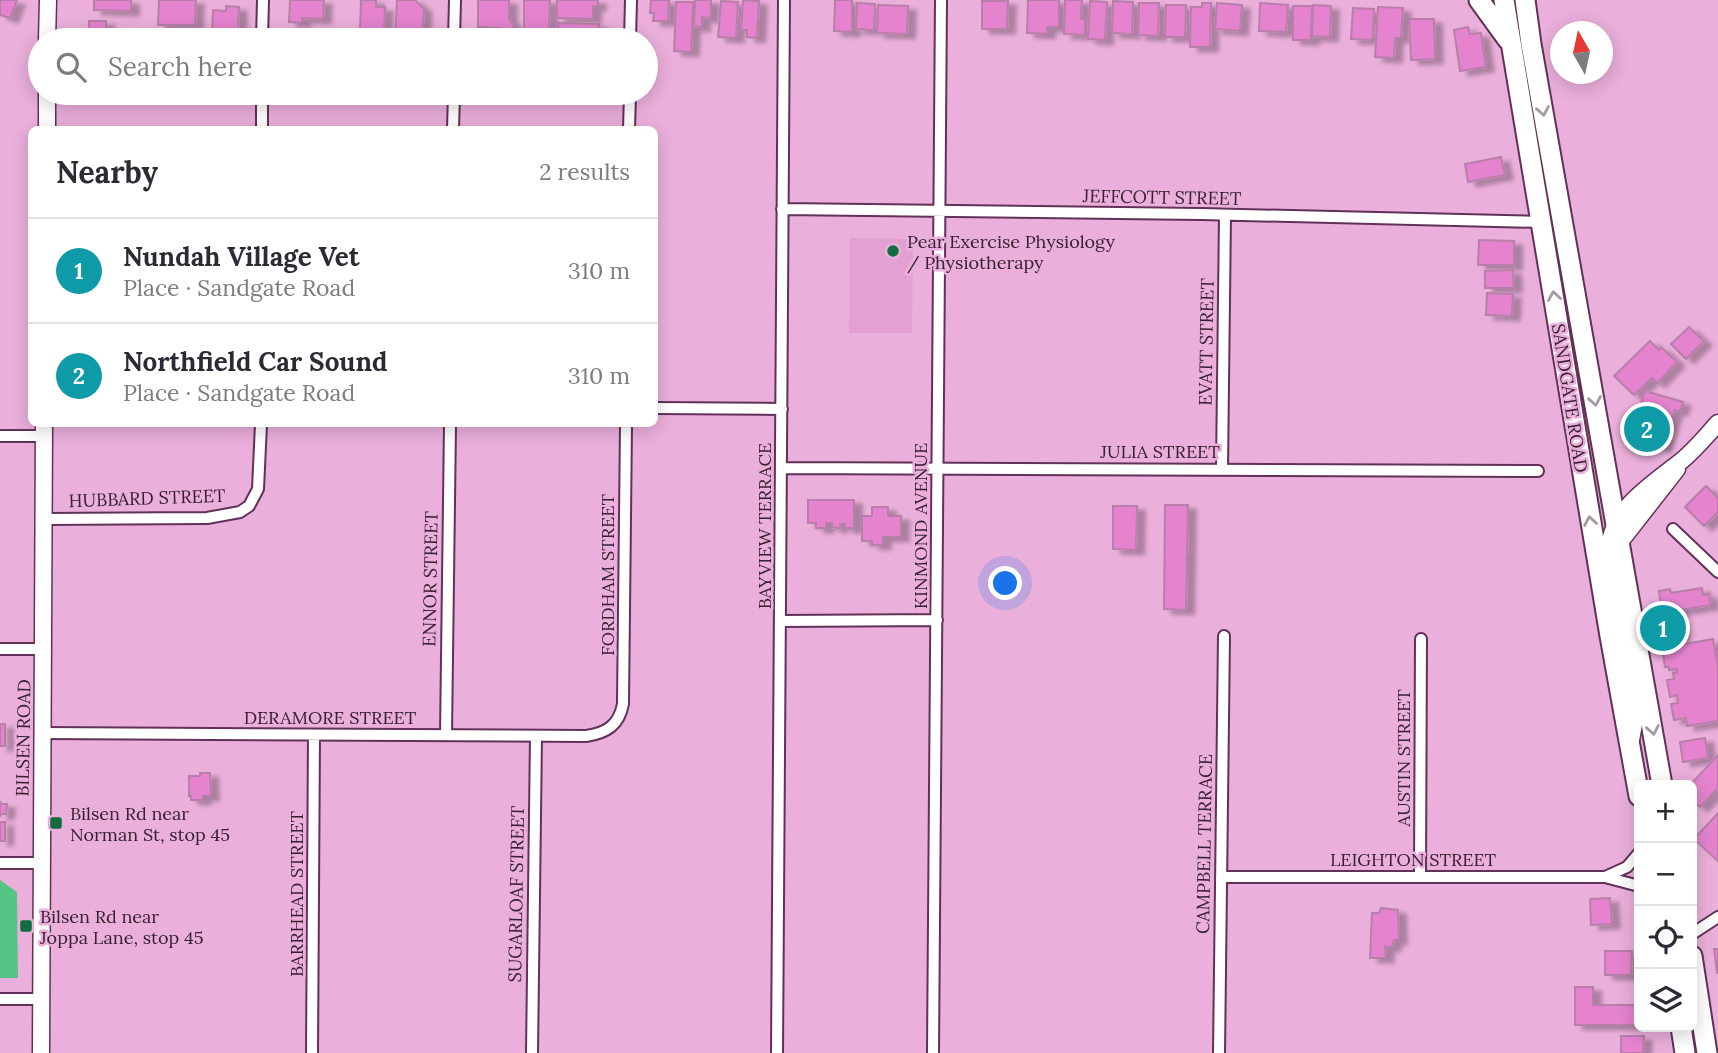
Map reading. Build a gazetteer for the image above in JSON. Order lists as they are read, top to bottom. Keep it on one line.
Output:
{"streets":{"highway":["SANDGATE ROAD"],"street":["JEFFCOTT STREET","EVATT STREET","JULIA STREET","HUBBARD STREET","BAYVIEW TERRACE","KINMOND AVENUE","FORDHAM STREET","ENNOR STREET","DERAMORE STREET","BILSEN ROAD","AUSTIN STREET","CAMPBELL TERRACE","LEIGHTON STREET","BARRHEAD STREET","SUGARLOAF STREET"]},"crossings":[["JEFFCOTT STREET","EVATT STREET"],["JEFFCOTT STREET","SANDGATE ROAD"],["JEFFCOTT STREET","BAYVIEW TERRACE"],["JEFFCOTT STREET","KINMOND AVENUE"],["EVATT STREET","JULIA STREET"],["JULIA STREET","BAYVIEW TERRACE"],["JULIA STREET","KINMOND AVENUE"],["HUBBARD STREET","BILSEN ROAD"],["FORDHAM STREET","DERAMORE STREET"],["ENNOR STREET","DERAMORE STREET"],["DERAMORE STREET","BILSEN ROAD"],["DERAMORE STREET","BARRHEAD STREET"],["DERAMORE STREET","SUGARLOAF STREET"],["AUSTIN STREET","LEIGHTON STREET"],["CAMPBELL TERRACE","LEIGHTON STREET"]],"places":{"other":["Pear Exercise Physiology / Physiotherapy"],"transit":["Bilsen Rd near Norman St, stop 45","Bilsen Rd near Joppa Lane, stop 45"]},"north":"top","page":{"search":"Search here","heading":["Nearby","2 results"],"list":[{"mark":"1","name":"Nundah Village Vet","note":"Place · Sandgate Road","value":"310 m"},{"mark":"2","name":"Northfield Car Sound","note":"Place · Sandgate Road","value":"310 m"}],"pins":["2","1"],"map_buttons":["+","−"]}}
